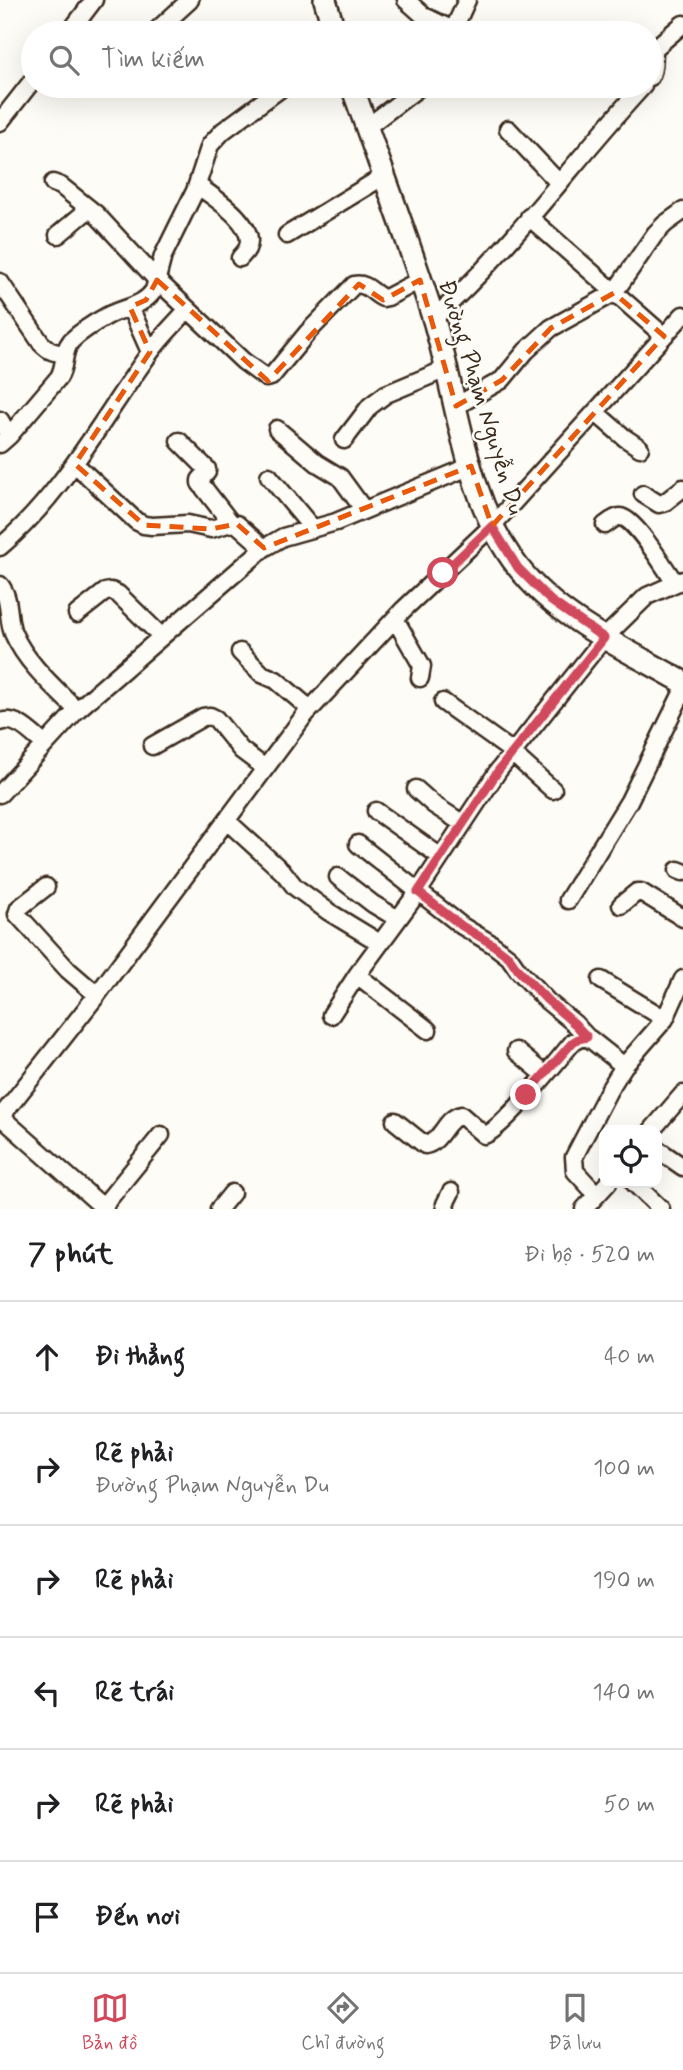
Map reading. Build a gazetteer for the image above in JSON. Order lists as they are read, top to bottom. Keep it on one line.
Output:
{"streets":{"main road":["Đường Phạm Nguyễn Du"]},"page":{"search":"Tìm kiếm","heading":["7 phút","Đi bộ · 520 m"],"list":[["Đi thẳng","40 m"],["Rẽ phải","Đường Phạm Nguyễn Du","100 m"],["Rẽ phải","190 m"],["Rẽ trái","140 m"],["Rẽ phải","50 m"],"Đến nơi"],"nav":["Bản đồ","Chỉ đường","Đã lưu"]}}
